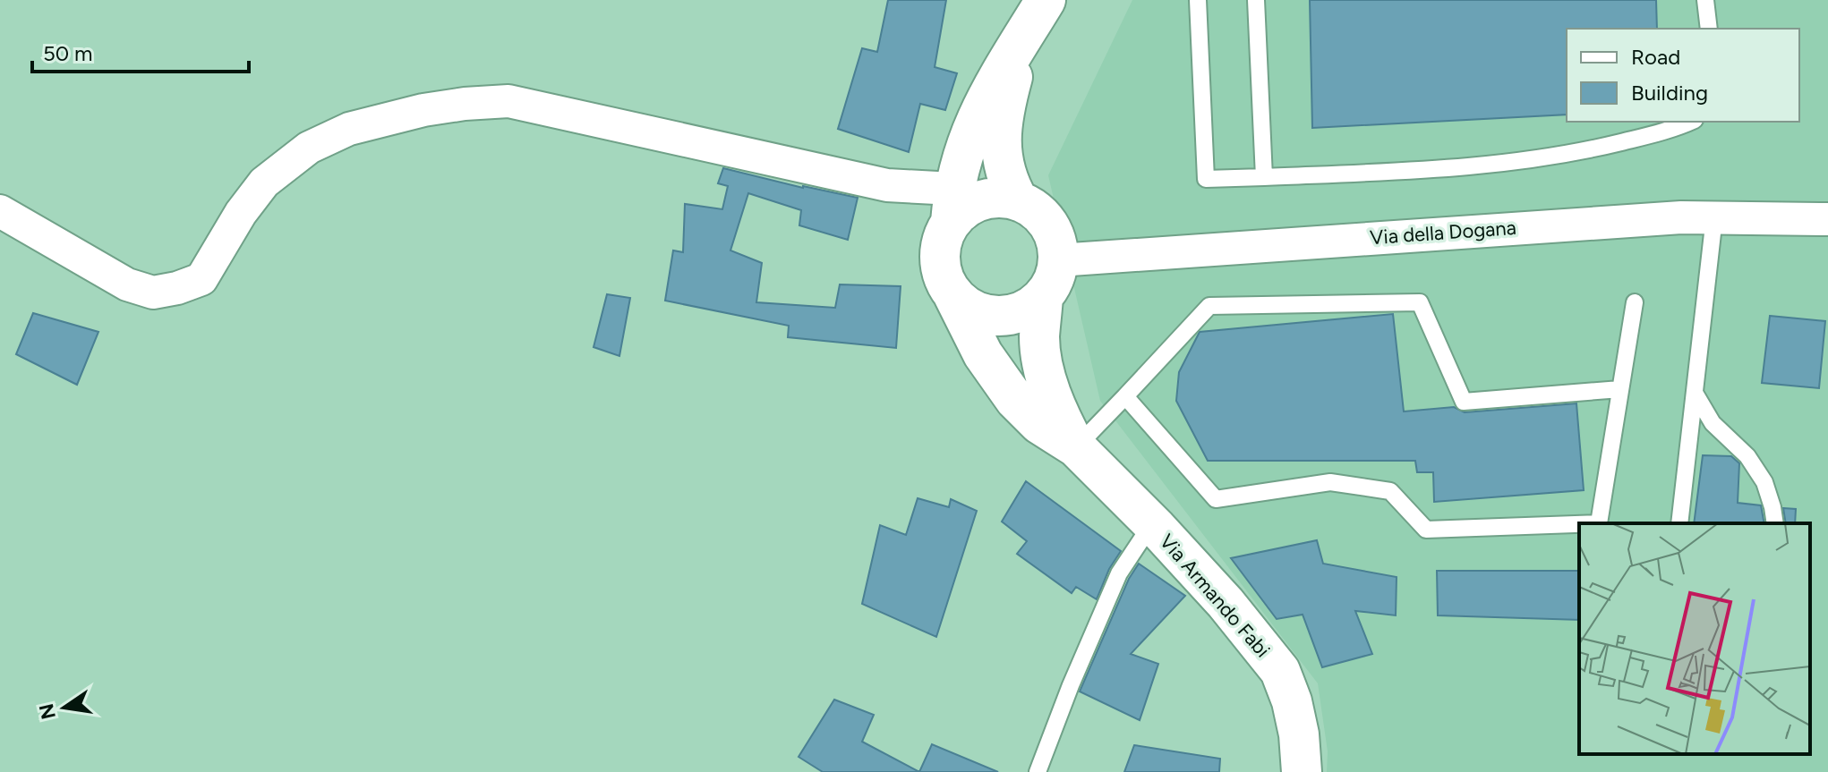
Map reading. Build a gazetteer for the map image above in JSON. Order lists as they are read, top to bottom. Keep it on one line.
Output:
{"streets":{"street":["Via della Dogana","Via Armando Fabi"]},"legend":["Road","Building"],"scale_bar":"50 m","north":"left"}
